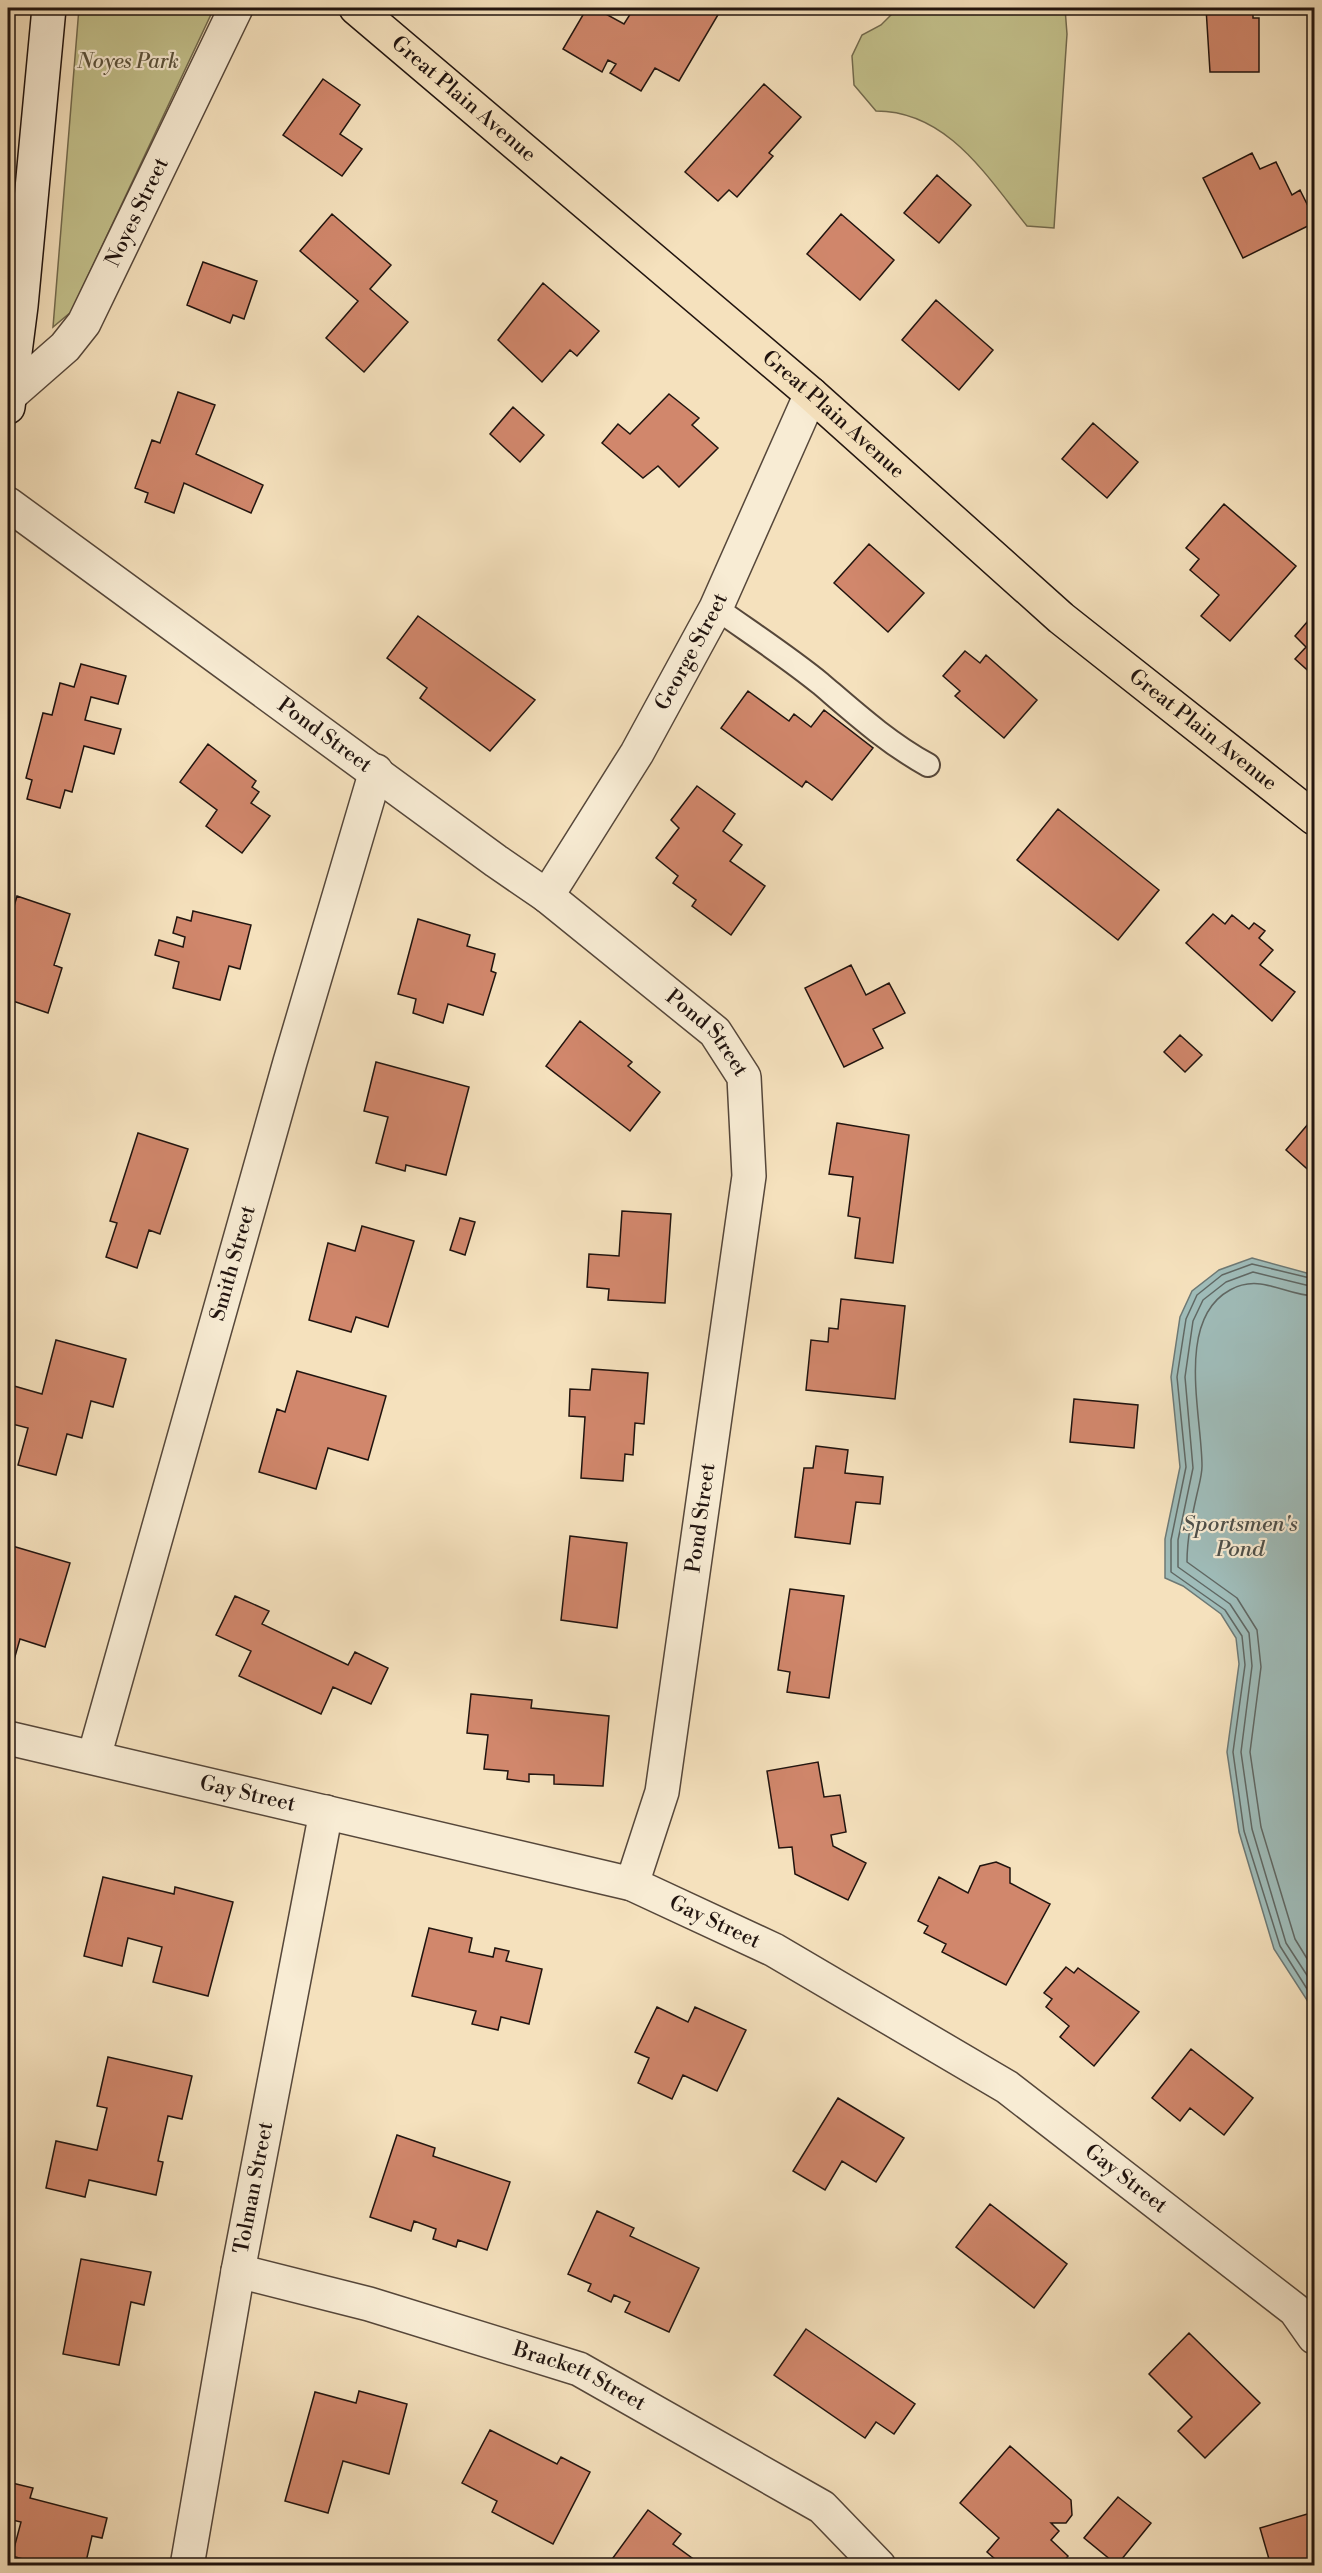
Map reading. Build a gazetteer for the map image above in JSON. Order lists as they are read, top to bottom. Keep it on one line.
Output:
{"streets":{"main road":["Great Plain Avenue"],"street":["Noyes Street","George Street","Pond Street","Smith Street","Gay Street","Tolman Street","Brackett Street"]},"crossings":[["Great Plain Avenue","George Street"],["George Street","Pond Street"],["Pond Street","Smith Street"],["Pond Street","Gay Street"],["Smith Street","Gay Street"],["Gay Street","Tolman Street"],["Tolman Street","Brackett Street"]],"water":["Sportsmen's Pond"],"parks":["Noyes Park"]}
